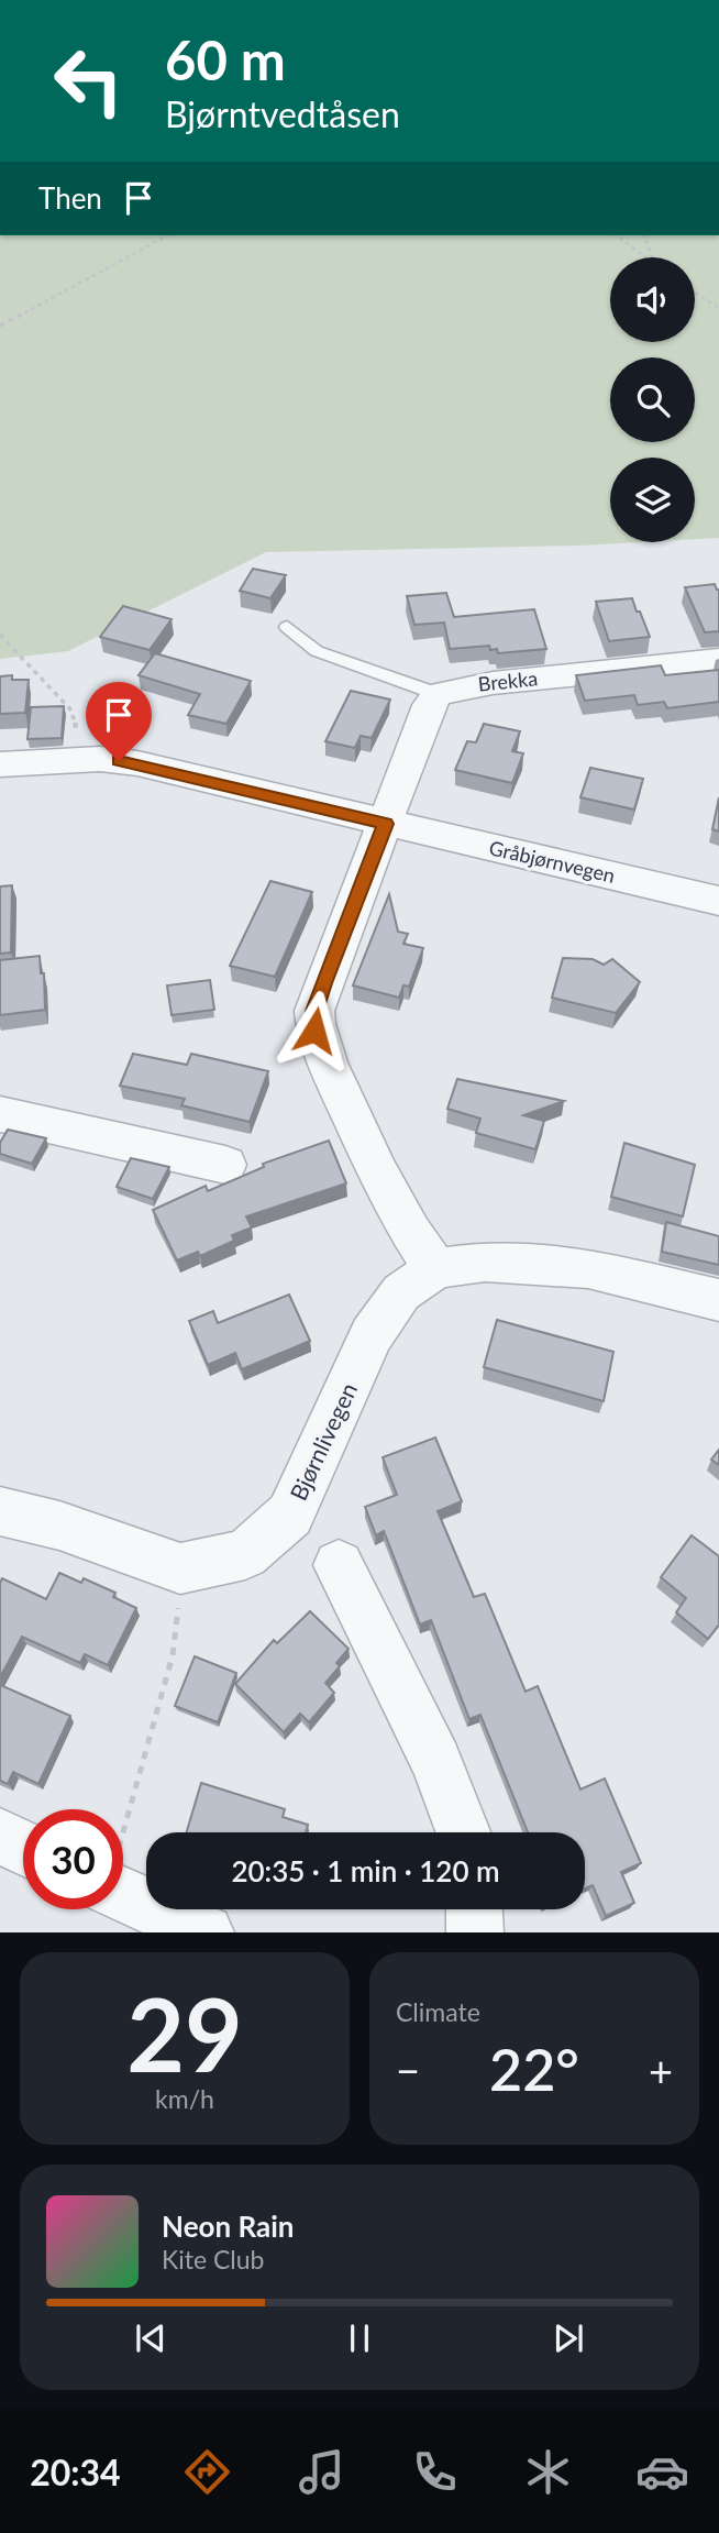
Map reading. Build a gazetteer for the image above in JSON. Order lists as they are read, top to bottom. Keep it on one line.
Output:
{"streets":{"street":["Brekka","Gråbjørnvegen","Bjørnlivegen"]},"page":{"turn":["60 m","Bjørntvedtåsen"],"then":"Then","limit":"30","trip":"20:35 · 1 min · 120 m","tile":[["29","km/h"],"Climate"],"heat":["−","22°","+"],"song":["Neon Rain","Kite Club"],"tabs":"20:34"}}
